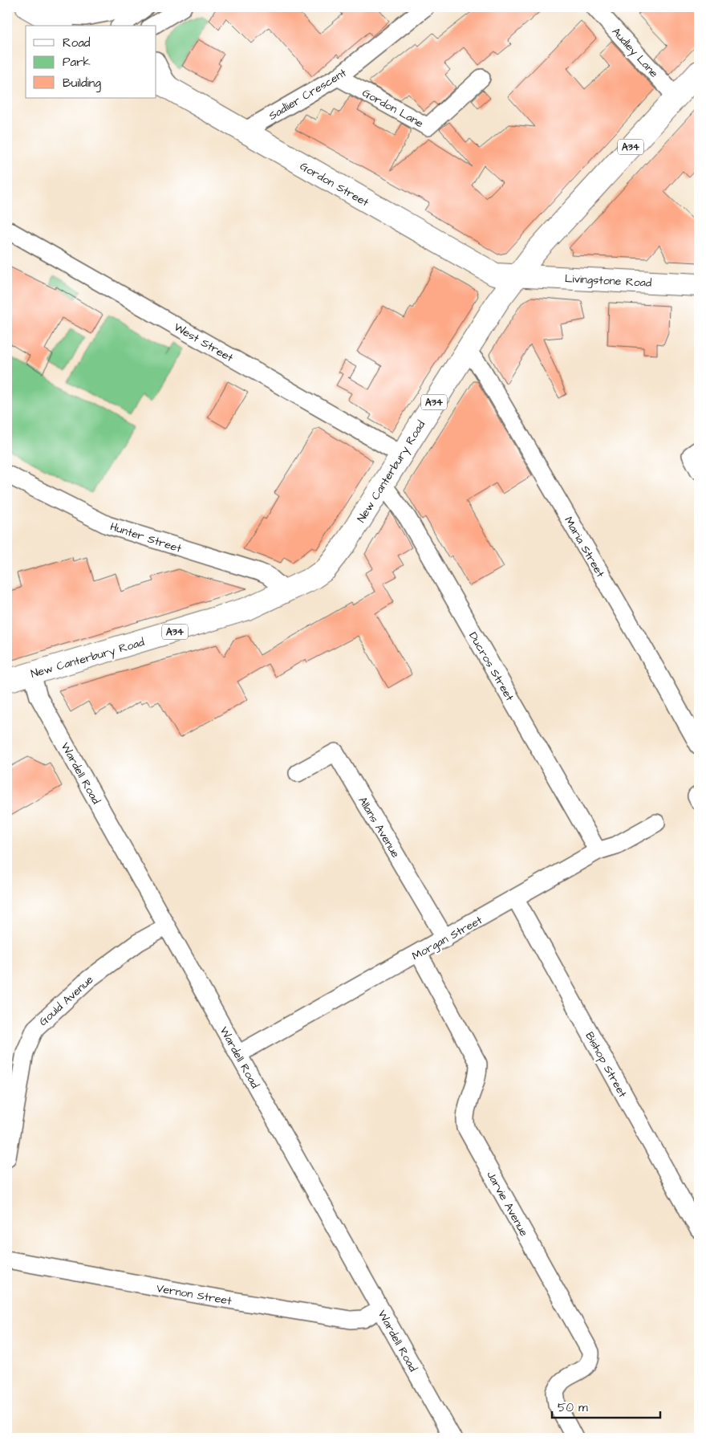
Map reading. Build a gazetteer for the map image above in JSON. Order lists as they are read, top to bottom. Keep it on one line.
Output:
{"streets":{"main road":["A34","Gordon Street","Livingstone Road","New Canterbury Road"],"street":["Audley Lane","Sadlier Crescent","Gordon Lane","West Street","Hunter Street","Maria Street","Ducros Street","Wardell Road","Allans Avenue","Morgan Street","Gould Avenue","Bishop Street","Jarvie Avenue","Vernon Street"]},"crossings":[["Audley Lane","New Canterbury Road"],["Sadlier Crescent","Gordon Lane"],["Sadlier Crescent","Gordon Street"],["Gordon Street","Livingstone Road"],["Gordon Street","New Canterbury Road"],["Livingstone Road","New Canterbury Road"],["West Street","New Canterbury Road"],["New Canterbury Road","Hunter Street"],["New Canterbury Road","Maria Street"],["New Canterbury Road","Ducros Street"],["New Canterbury Road","Wardell Road"],["Ducros Street","Morgan Street"],["Wardell Road","Morgan Street"],["Wardell Road","Gould Avenue"],["Wardell Road","Vernon Street"],["Allans Avenue","Morgan Street"],["Morgan Street","Bishop Street"],["Morgan Street","Jarvie Avenue"]],"legend":["Road","Park","Building"],"scale_bar":"50 m"}
